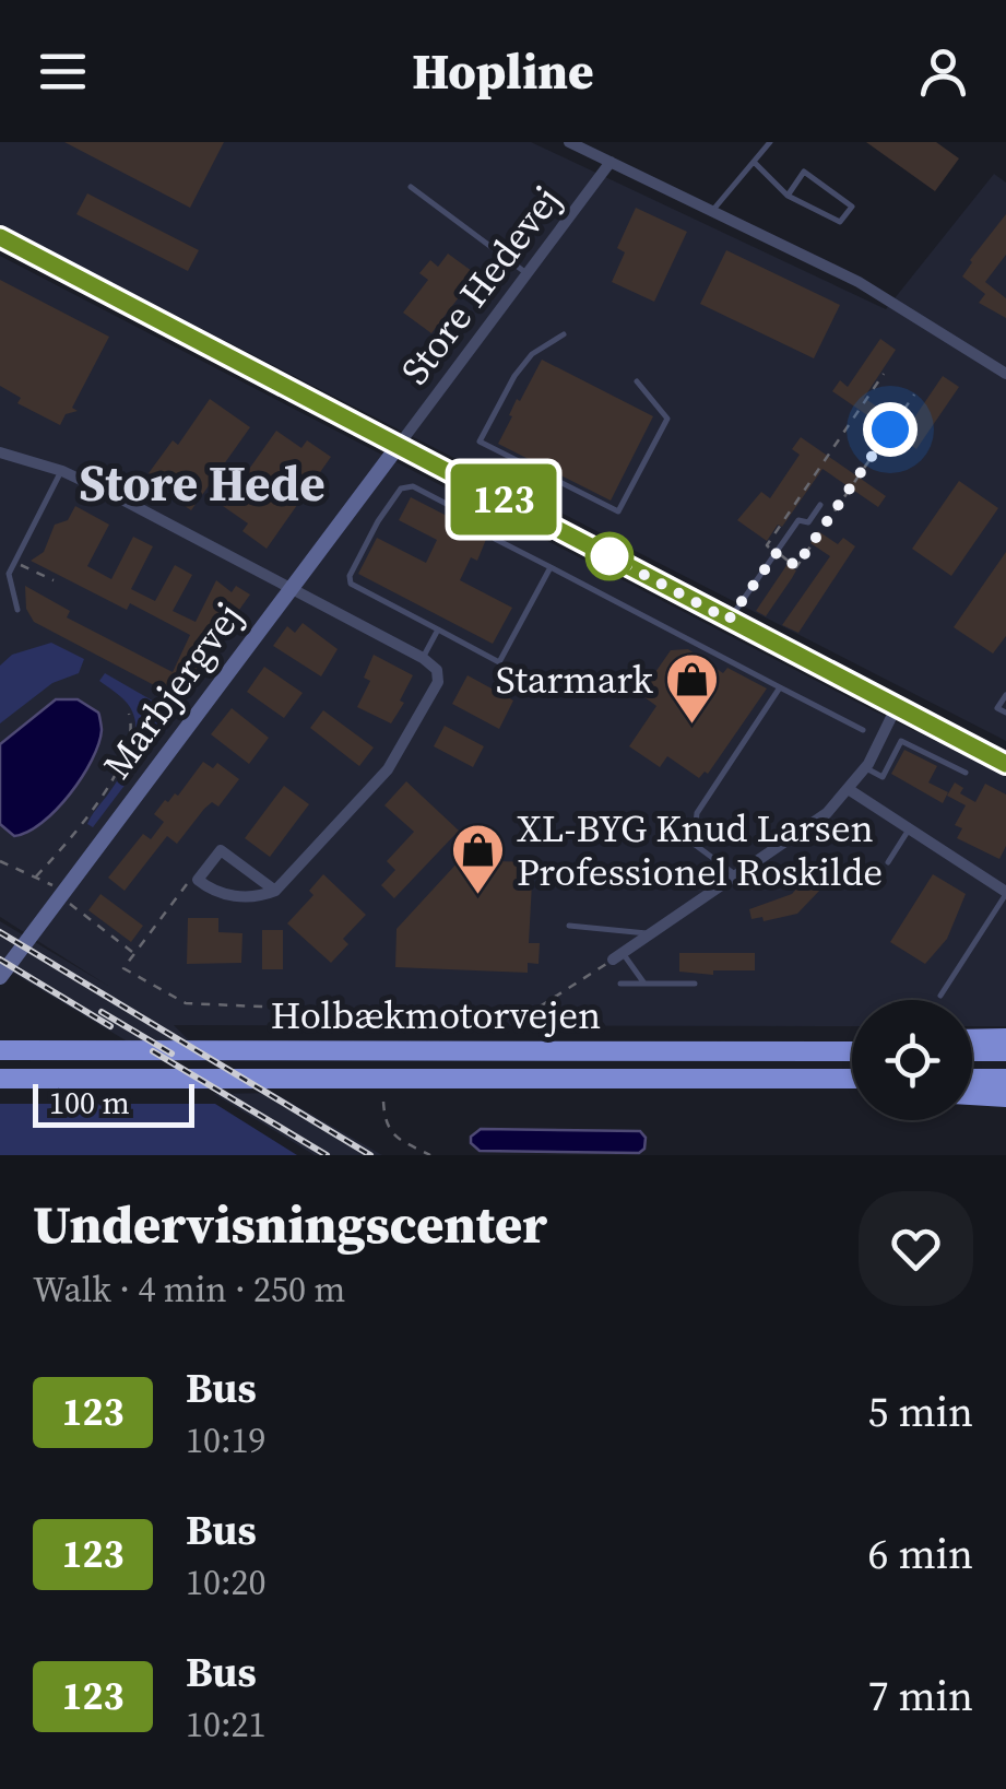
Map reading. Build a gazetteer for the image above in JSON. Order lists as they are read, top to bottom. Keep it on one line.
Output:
{"streets":{"highway":["Holbækmotorvejen"],"main road":["Marbjergvej"],"street":["Store Hedevej"]},"crossings":[["Store Hedevej","Marbjergvej"]],"districts":["Store Hede"],"places":{"shop":["Starmark","XL-BYG Knud Larsen Professionel Roskilde"]},"lines":["bus line 123"],"scale_bar":"100 m","page":{"header":"Hopline","on_map":"123","scale":"100 m","heading":["Undervisningscenter","Walk · 4 min · 250 m"],"list":[{"mark":"123","name":"Bus","note":"10:19","value":"5 min"},{"mark":"123","name":"Bus","note":"10:20","value":"6 min"},{"mark":"123","name":"Bus","note":"10:21","value":"7 min"}]}}
